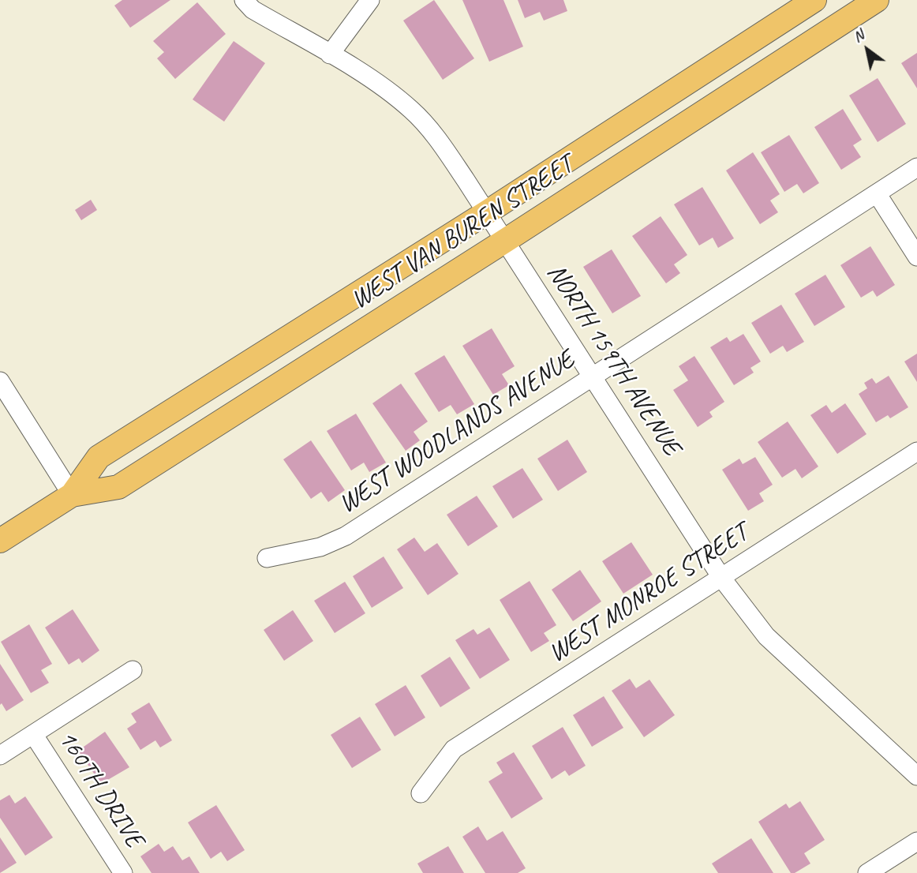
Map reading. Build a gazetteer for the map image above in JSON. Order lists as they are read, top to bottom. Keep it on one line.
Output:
{"streets":{"main road":["WEST VAN BUREN STREET"],"street":["NORTH 159TH AVENUE","WEST WOODLANDS AVENUE","WEST MONROE STREET","160TH DRIVE"]},"crossings":[["WEST VAN BUREN STREET","NORTH 159TH AVENUE"],["NORTH 159TH AVENUE","WEST WOODLANDS AVENUE"],["NORTH 159TH AVENUE","WEST MONROE STREET"]],"north":"top left"}
